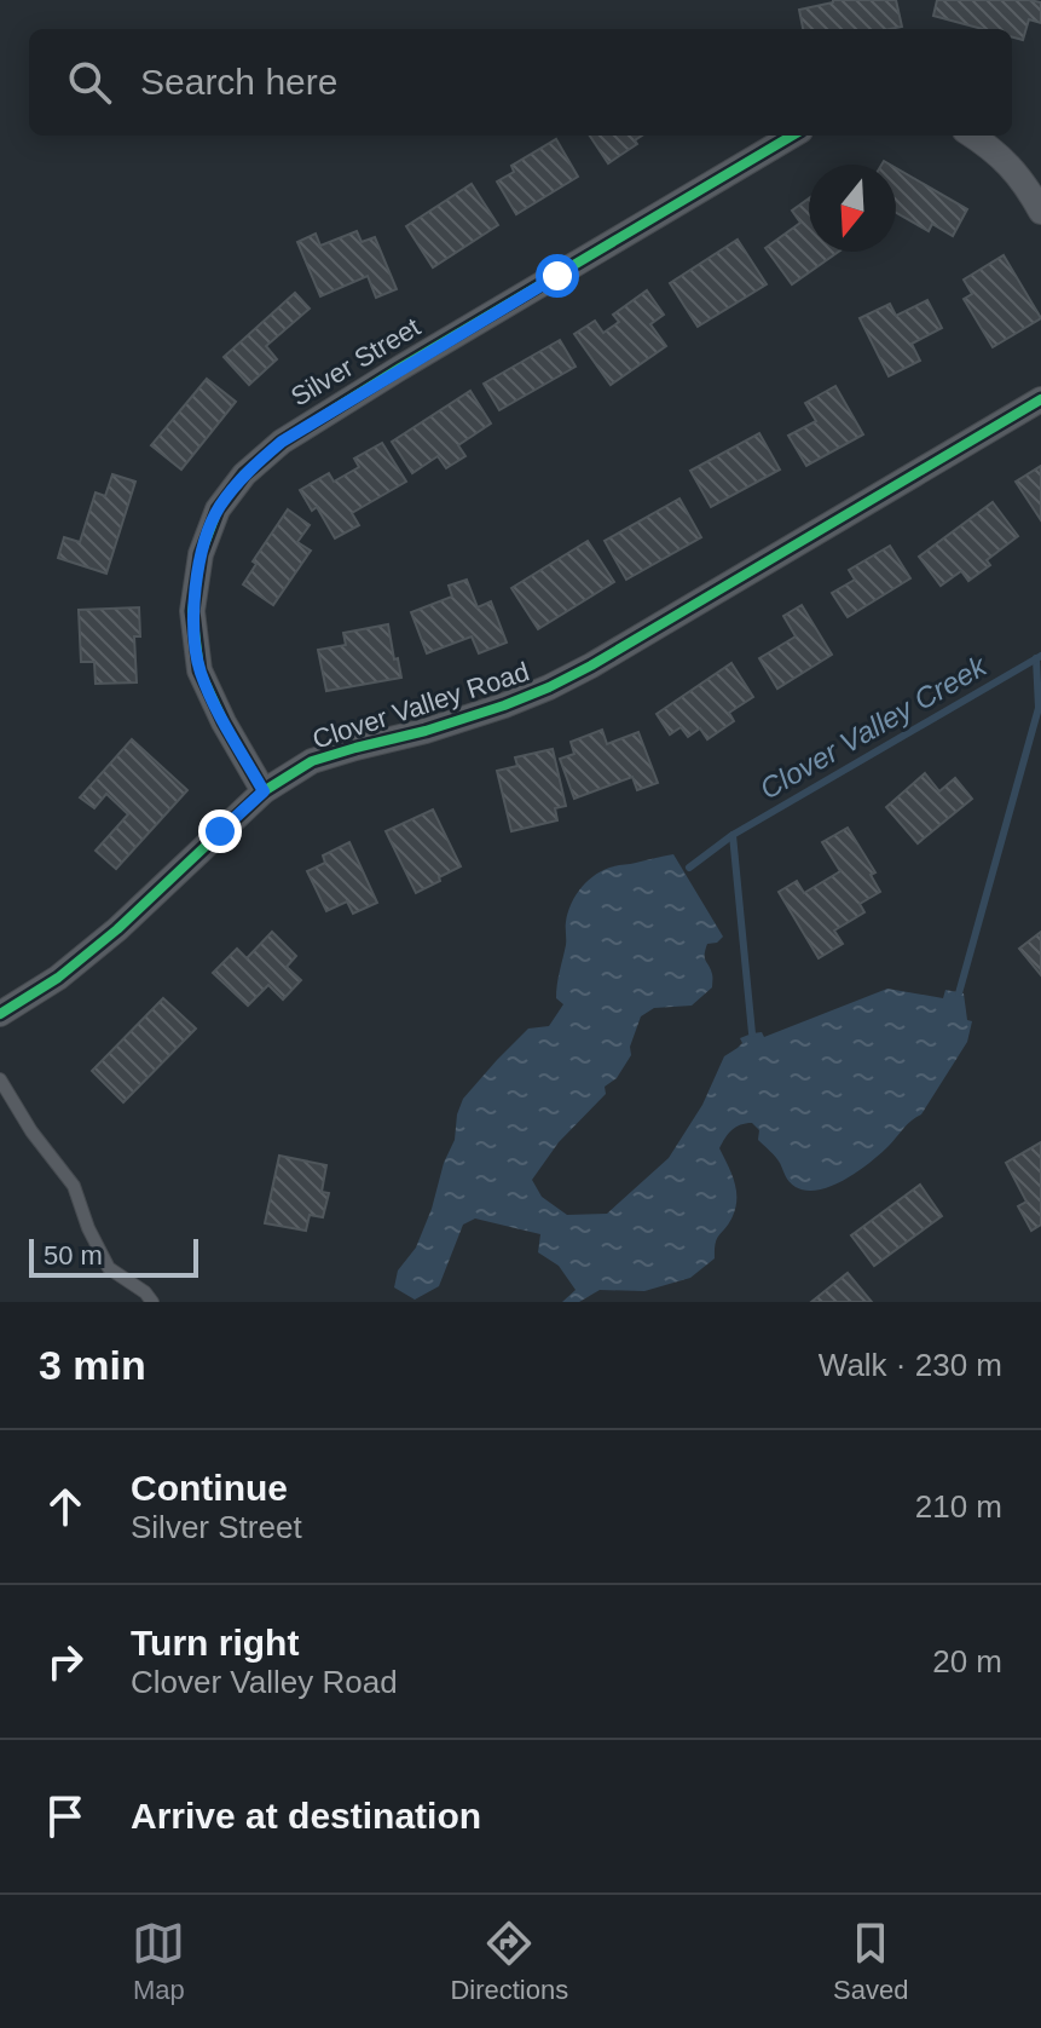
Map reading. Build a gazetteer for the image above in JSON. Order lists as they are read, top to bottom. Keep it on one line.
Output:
{"streets":{"street":["Silver Street","Clover Valley Road"]},"crossings":[["Silver Street","Clover Valley Road"]],"water":["Clover Valley Creek"],"scale_bar":"50 m","north":"bottom","page":{"search":"Search here","scale":"50 m","heading":["3 min","Walk · 230 m"],"list":[["Continue","Silver Street","210 m"],["Turn right","Clover Valley Road","20 m"],"Arrive at destination"],"nav":["Map","Directions","Saved"]}}
